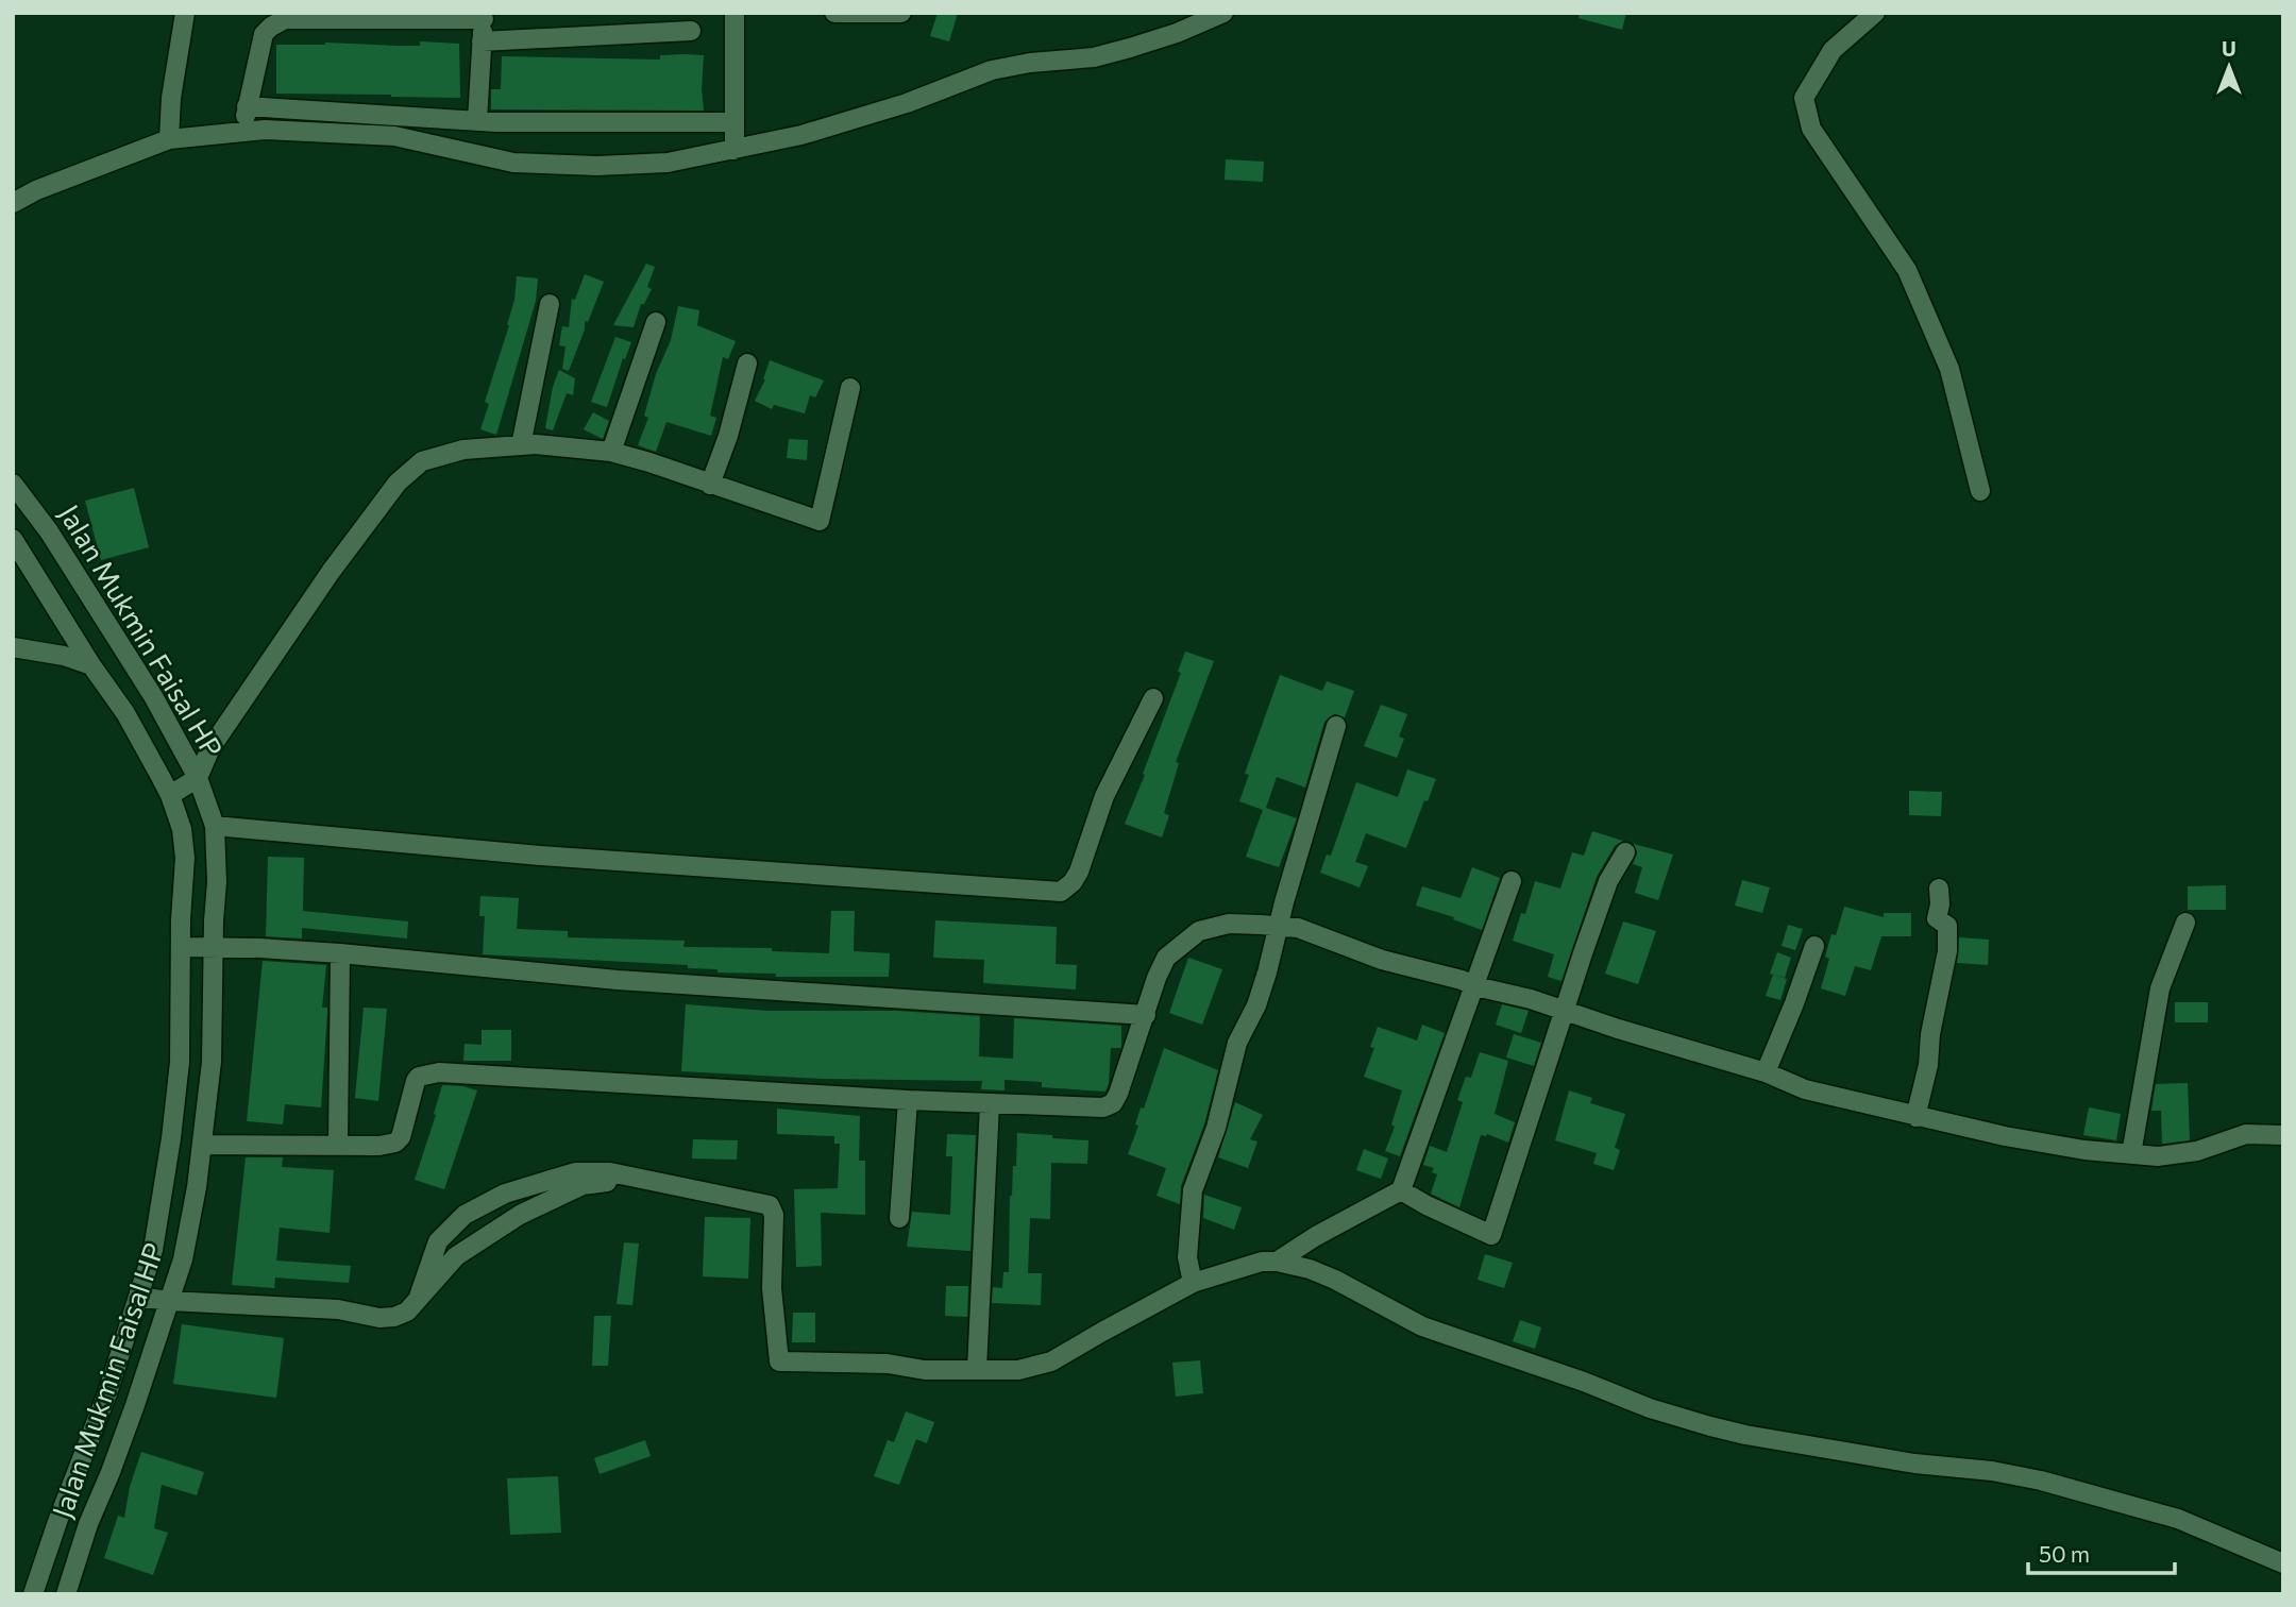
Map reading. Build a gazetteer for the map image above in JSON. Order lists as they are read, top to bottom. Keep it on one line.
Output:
{"streets":{"street":["Jalan Mukmin Faisal HP"]},"scale_bar":"50 m","north":"top"}
